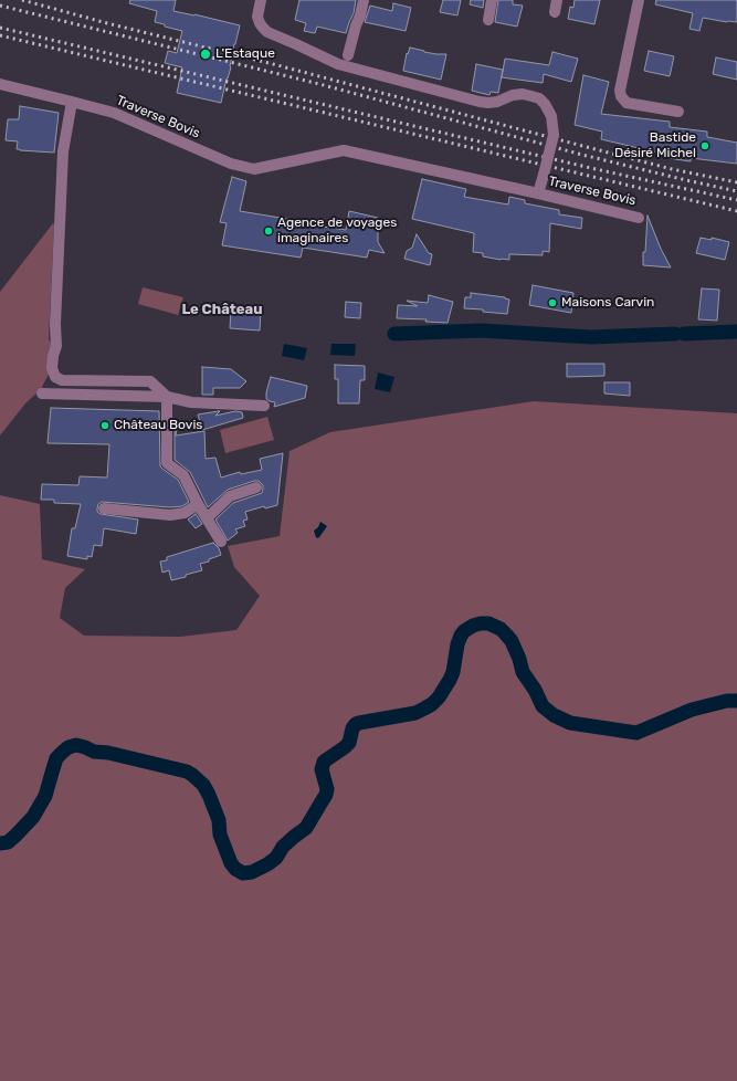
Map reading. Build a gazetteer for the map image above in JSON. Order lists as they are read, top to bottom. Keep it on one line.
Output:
{"streets":{"street":["Traverse Bovis"]},"districts":["Le Château"],"places":["L'Estaque","Bastide Désiré Michel","Agence de voyages imaginaires","Maisons Carvin","Château Bovis"]}
